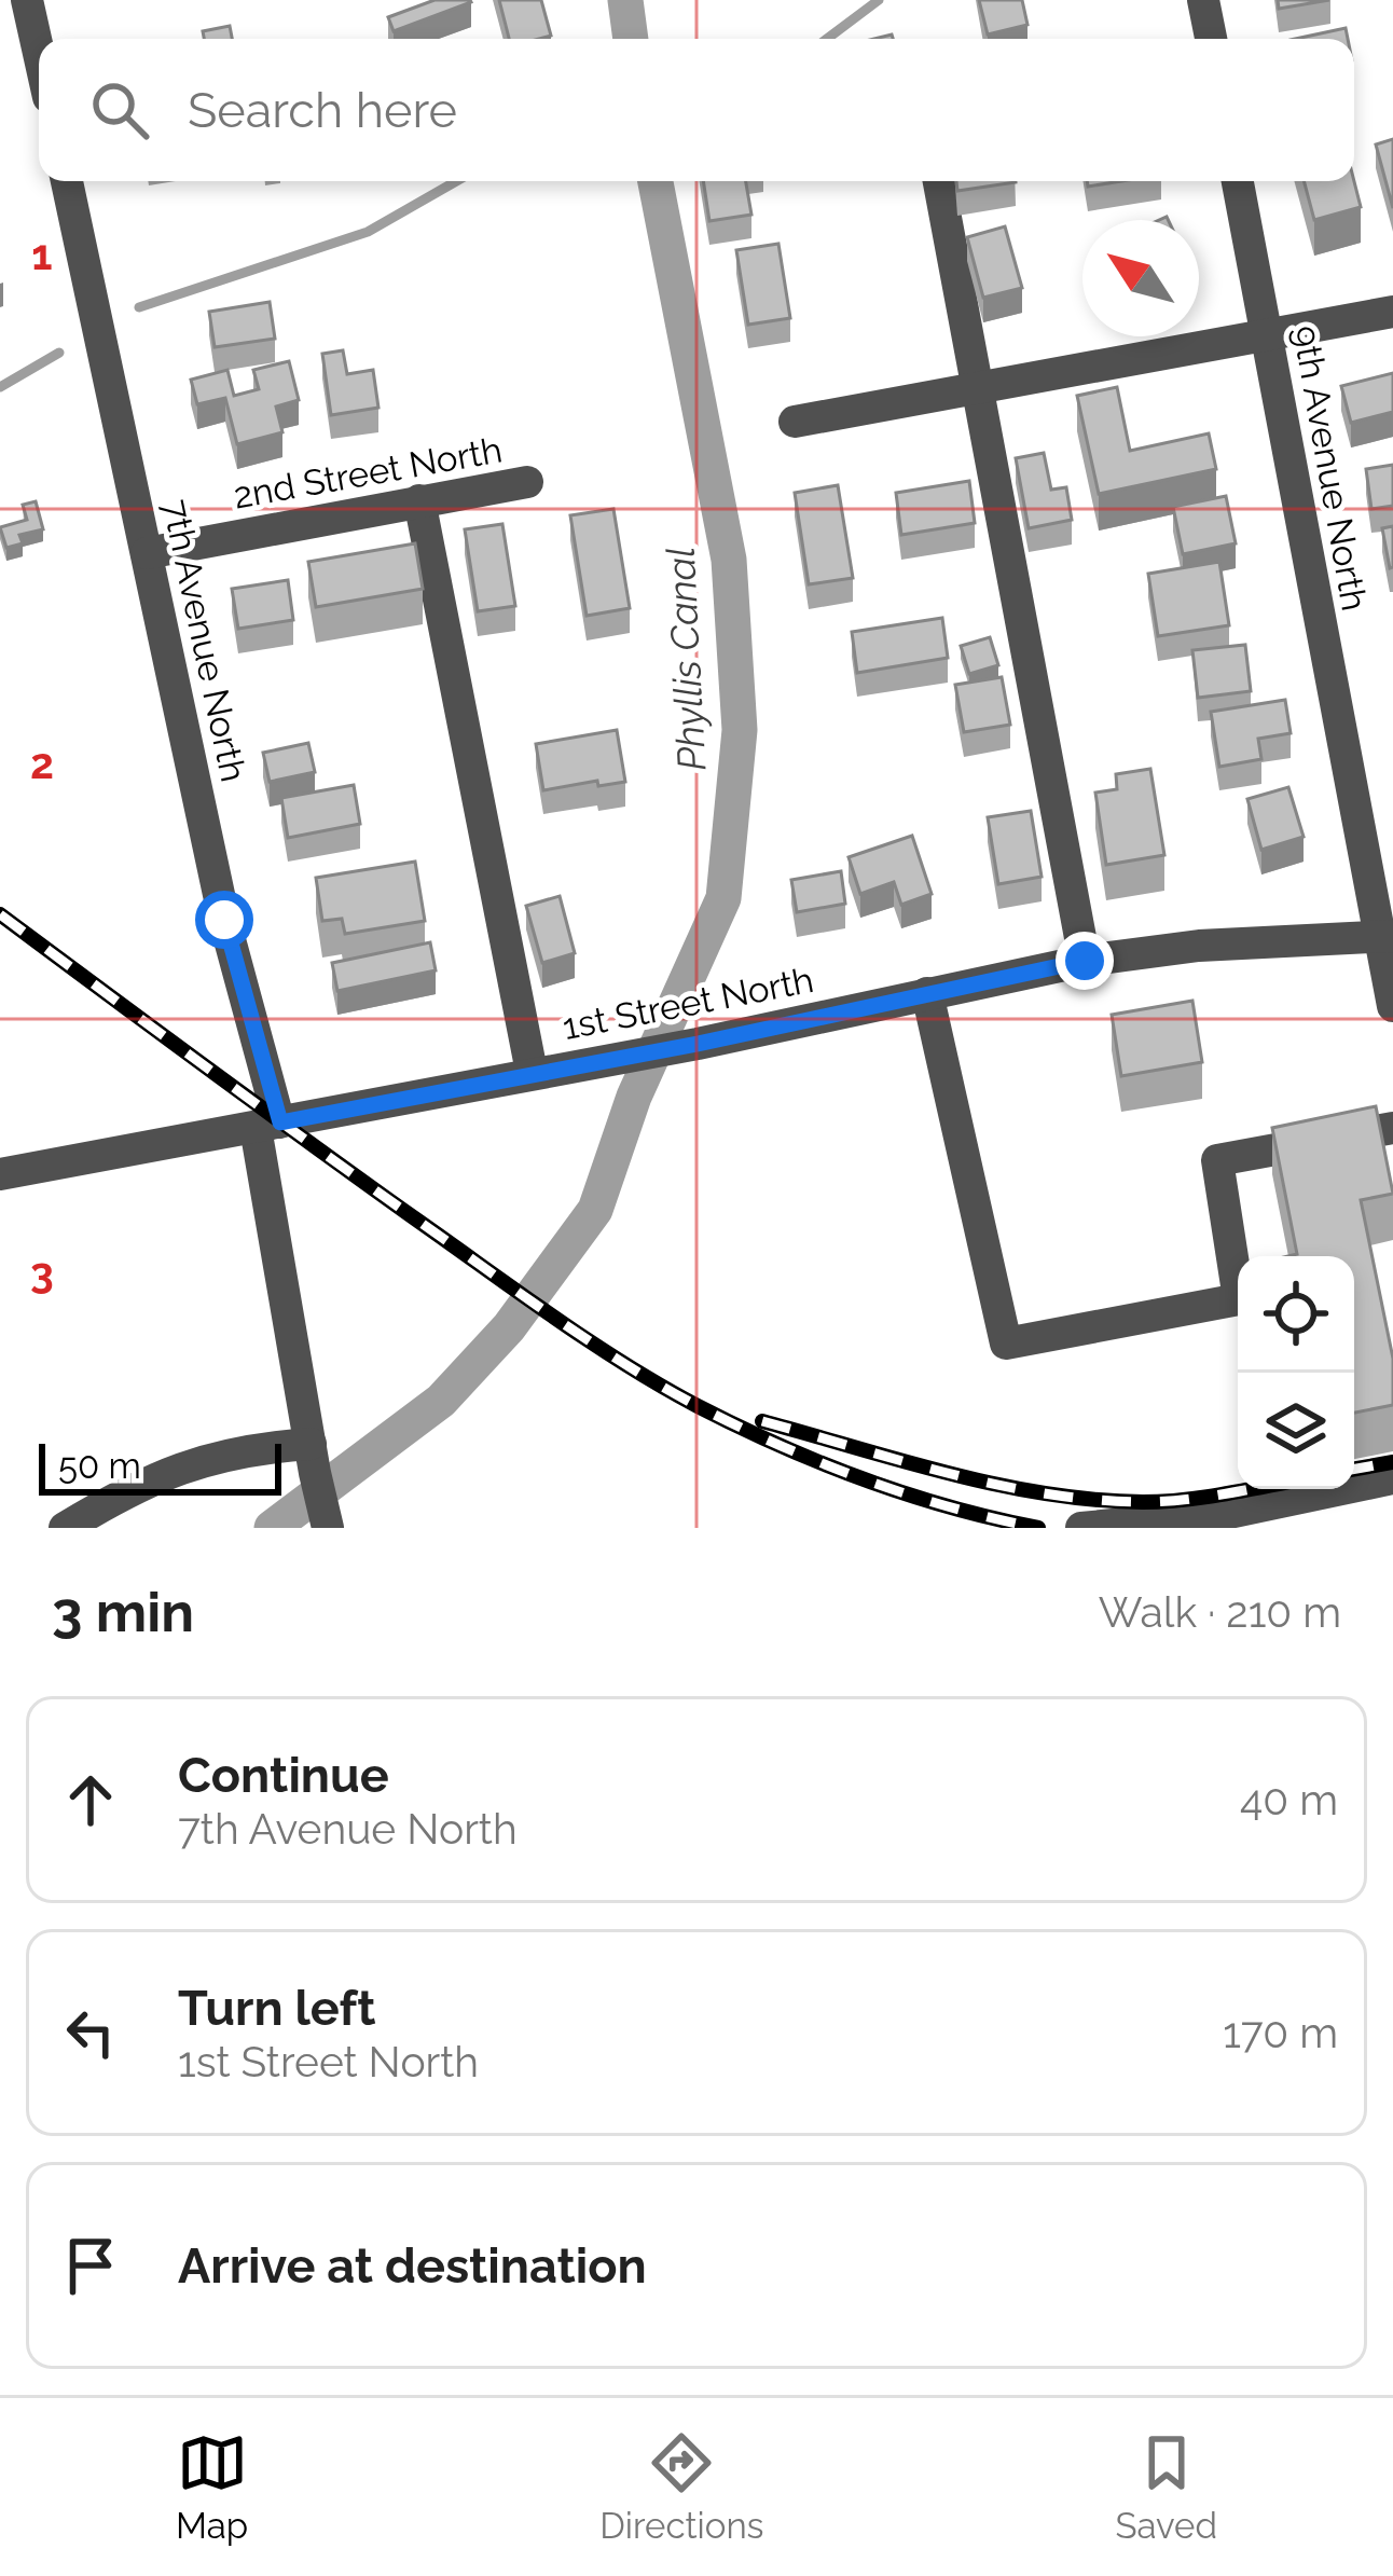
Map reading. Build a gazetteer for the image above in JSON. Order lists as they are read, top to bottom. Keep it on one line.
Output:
{"streets":{"street":["9th Avenue North","2nd Street North","7th Avenue North","1st Street North"]},"crossings":[["9th Avenue North","1st Street North"],["2nd Street North","7th Avenue North"],["7th Avenue North","1st Street North"]],"water":["Phyllis Canal"],"scale_bar":"50 m","north":"top left","page":{"search":"Search here","scale":"50 m","heading":["3 min","Walk · 210 m"],"list":[["Continue","7th Avenue North","40 m"],["Turn left","1st Street North","170 m"],"Arrive at destination"],"nav":["Map","Directions","Saved"]},"grid":{"rows":["1","2","3"]}}
